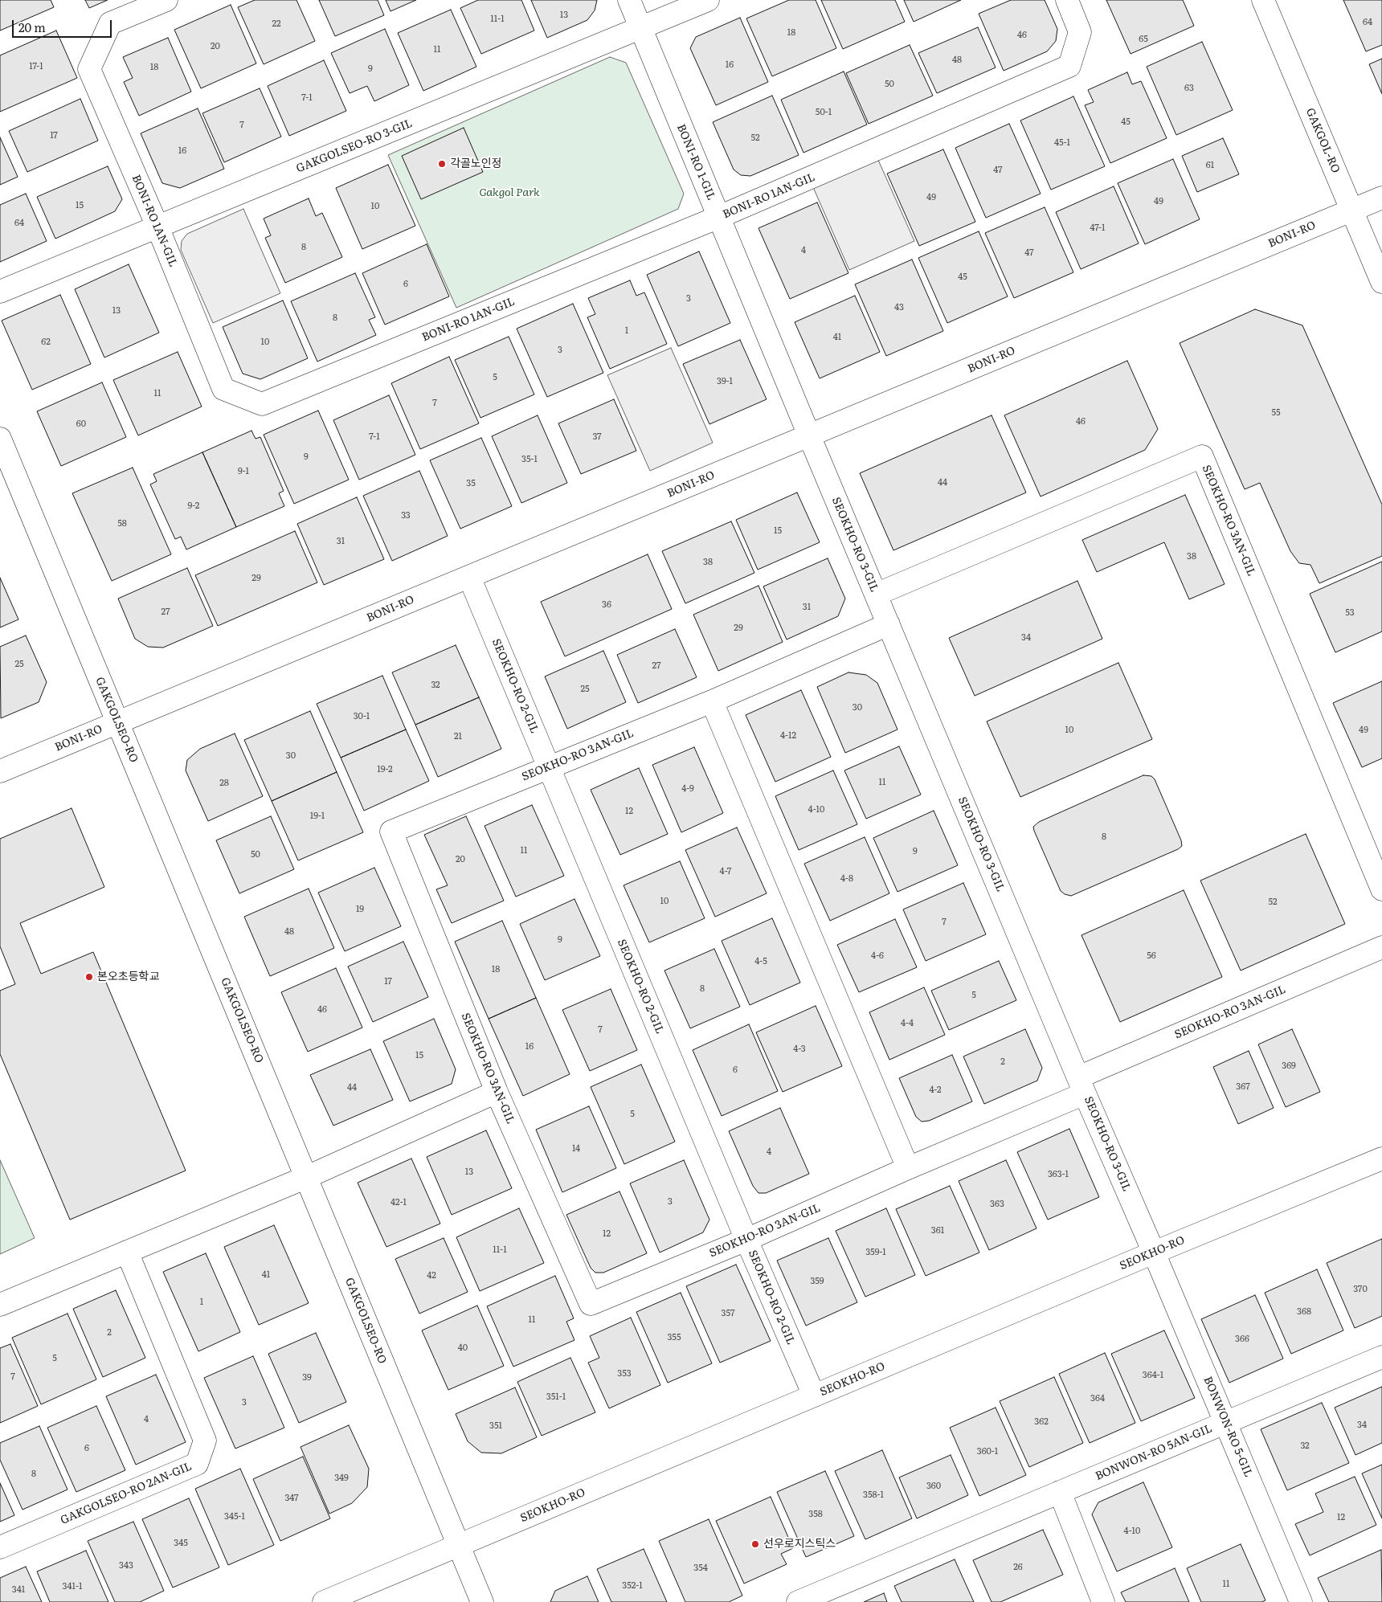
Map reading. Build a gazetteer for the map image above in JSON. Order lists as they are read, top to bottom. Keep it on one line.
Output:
{"streets":{"street":["GAKGOL-RO","GAKGOLSEO-RO 3-GIL","BONI-RO 1-GIL","BONI-RO 1AN-GIL","BONI-RO","SEOKHO-RO 3AN-GIL","SEOKHO-RO 3-GIL","SEOKHO-RO 2-GIL","GAKGOLSEO-RO","SEOKHO-RO","BONWON-RO 5-GIL","BONWON-RO 5AN-GIL","GAKGOLSEO-RO 2AN-GIL"]},"crossings":[["GAKGOL-RO","BONI-RO"],["GAKGOLSEO-RO 3-GIL","BONI-RO 1-GIL"],["GAKGOLSEO-RO 3-GIL","BONI-RO 1AN-GIL"],["BONI-RO 1-GIL","BONI-RO 1AN-GIL"],["BONI-RO 1-GIL","BONI-RO"],["BONI-RO 1-GIL","SEOKHO-RO 3-GIL"],["BONI-RO","SEOKHO-RO 3-GIL"],["BONI-RO","SEOKHO-RO 2-GIL"],["BONI-RO","GAKGOLSEO-RO"],["SEOKHO-RO 3AN-GIL","SEOKHO-RO 3-GIL"],["SEOKHO-RO 3AN-GIL","SEOKHO-RO 2-GIL"],["SEOKHO-RO 3-GIL","SEOKHO-RO"],["SEOKHO-RO 3-GIL","BONWON-RO 5-GIL"],["SEOKHO-RO 2-GIL","SEOKHO-RO"],["GAKGOLSEO-RO","SEOKHO-RO"],["SEOKHO-RO","BONWON-RO 5-GIL"],["BONWON-RO 5-GIL","BONWON-RO 5AN-GIL"]],"parks":["Gakgol Park"],"places":["각골노인정","본오초등학교","선우로지스틱스"],"house_numbers":["13","11-1","64","22","18","46","65","20","11","48","16","17-1","18","9","50","63","7-1","50-1","45","7","17","52","45-1","16","61","47","49","49","15","10","64","47-1","8","4","47","45","6","3","43","13","8","1","41","62","10","3","5","39-1","11","7","55","46","60","7-1","37","9","35-1","9-1","44","35","9-2","33","58","15","31","38","38","29","36","31","27","53","29","34","25","27","32","25","30","30-1","10","49","4-12","21","30","19-2","11","28","4-9","4-10","12","19-1","8","11","9","50","20","4-7","4-8","10","52","19","7","48","9","4-6","56","4-5","18","17","8","5","46","4-4","7","16","4-3","15","2","369","6","367","44","4-2","5","14","4","13","363-1","3","42-1","363","361","12","11-1","359-1","41","42","359","370","1","368","357","11","2","355","366","40","5","353","364-1","7","39","351-1","364","3","4","362","34","351","32","6","360-1","8","349","360","358-1","347","358","345-1","12","4-10","345","343","26","354","11","352-1","341-1","341"],"scale_bar":"20 m"}
